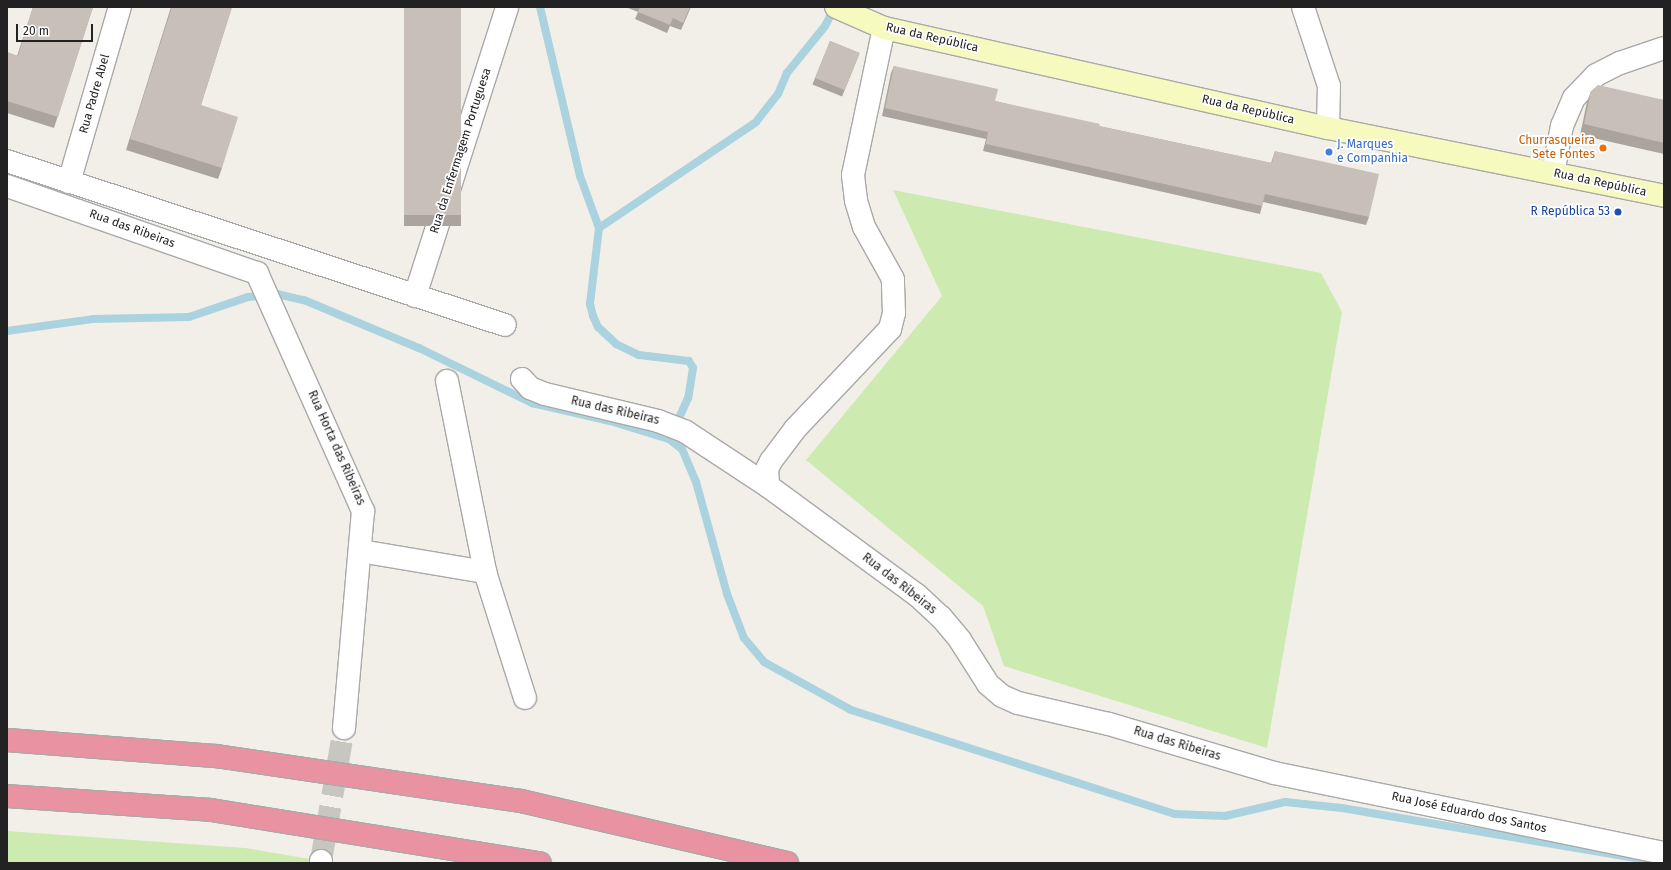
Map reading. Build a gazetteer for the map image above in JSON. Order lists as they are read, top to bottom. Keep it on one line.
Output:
{"streets":{"main road":["Rua da República"],"street":["Rua Padre Abel","Rua da Enfermagem Portuguesa","Rua das Ribeiras","Rua Horta das Ribeiras","Rua José Eduardo dos Santos"]},"crossings":[["Rua das Ribeiras","Rua Horta das Ribeiras"],["Rua das Ribeiras","Rua José Eduardo dos Santos"]],"places":["Churrasqueira Sete Fontes","J. Marques e Companhia","R República 53"],"scale_bar":"20 m"}
